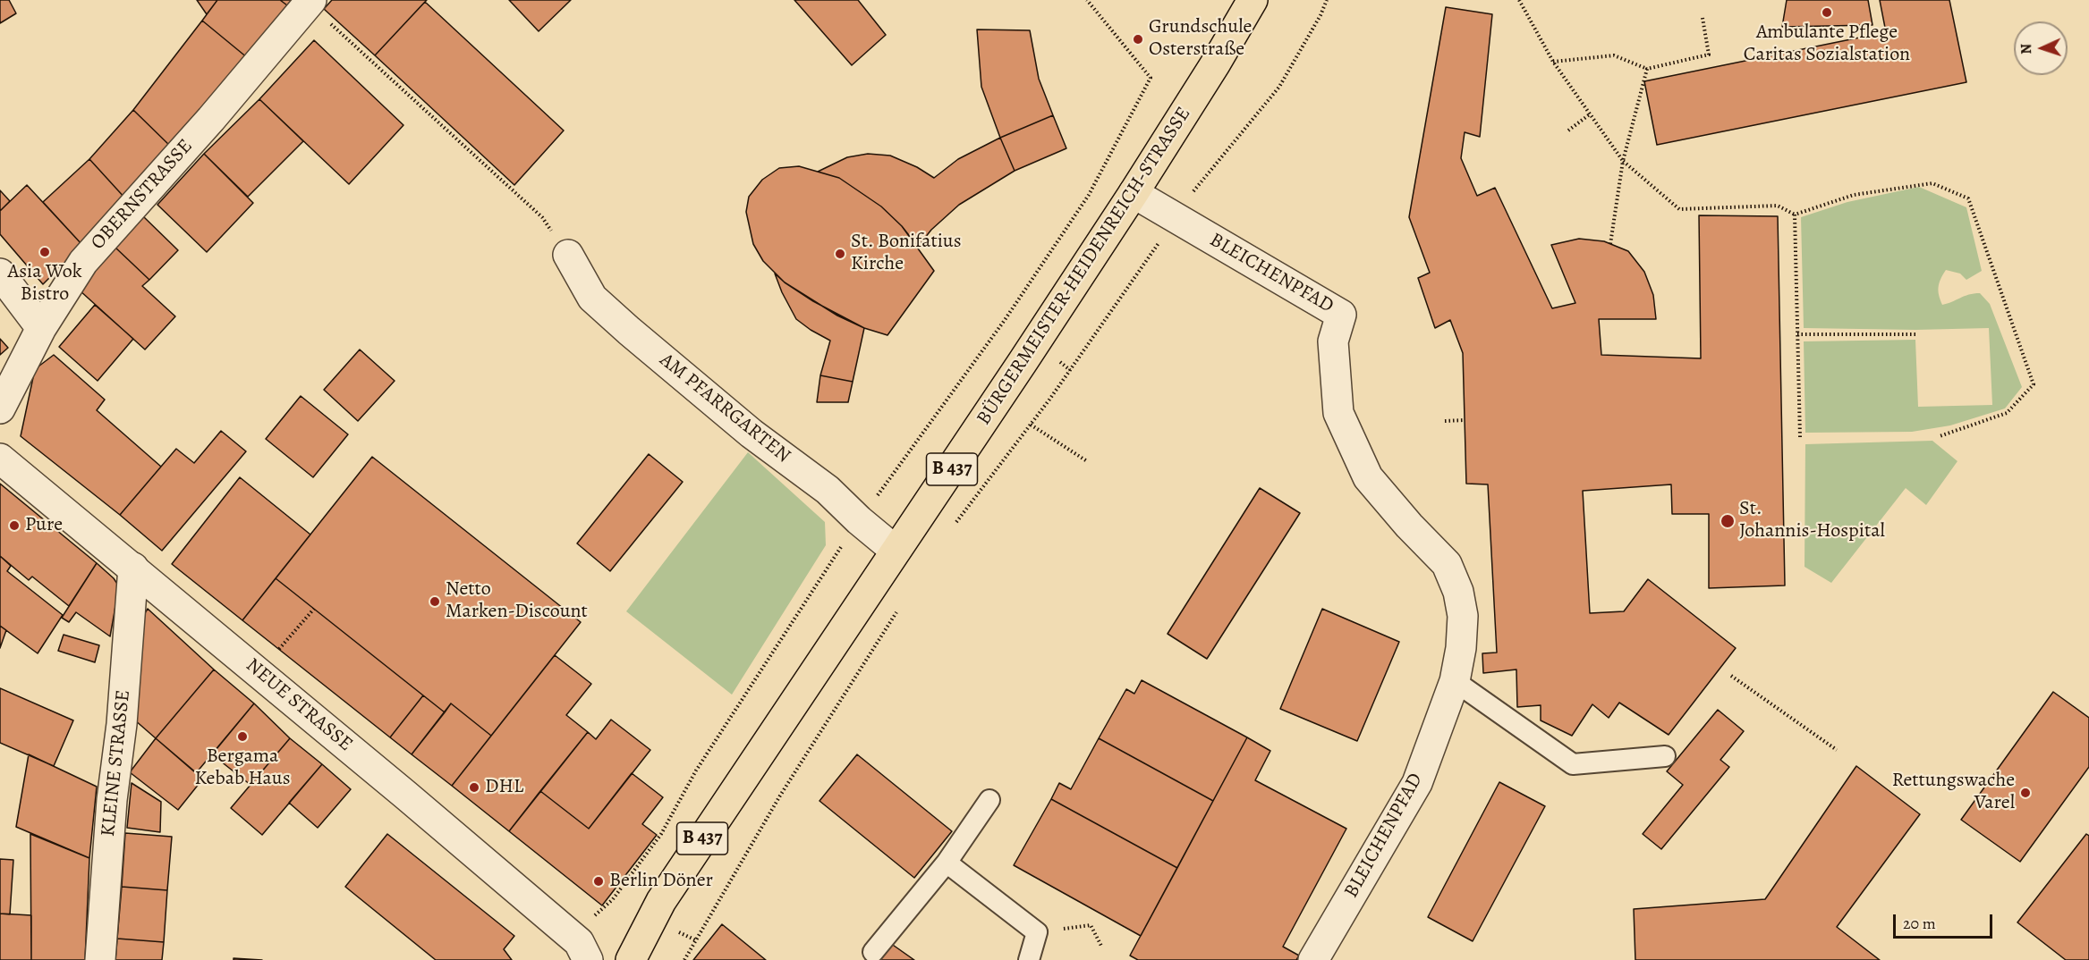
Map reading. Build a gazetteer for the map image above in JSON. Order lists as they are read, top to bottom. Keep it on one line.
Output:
{"streets":{"main road":["BÜRGERMEISTER-HEIDENREICH-STRASSE","B 437"],"street":["OBERNSTRASSE","BLEICHENPFAD","AM PFARRGARTEN","NEUE STRASSE","KLEINE STRASSE"]},"crossings":[["BÜRGERMEISTER-HEIDENREICH-STRASSE","BLEICHENPFAD"],["BÜRGERMEISTER-HEIDENREICH-STRASSE","AM PFARRGARTEN"],["NEUE STRASSE","KLEINE STRASSE"]],"places":["Ambulante Pflege Caritas Sozialstation","Grundschule Osterstraße","Asia Wok Bistro","St. Bonifatius Kirche","St. Johannis-Hospital","Pure","Netto Marken-Discount","Bergama Kebab Haus","DHL","Rettungswache Varel","Berlin Döner"],"scale_bar":"20 m","north":"left"}
